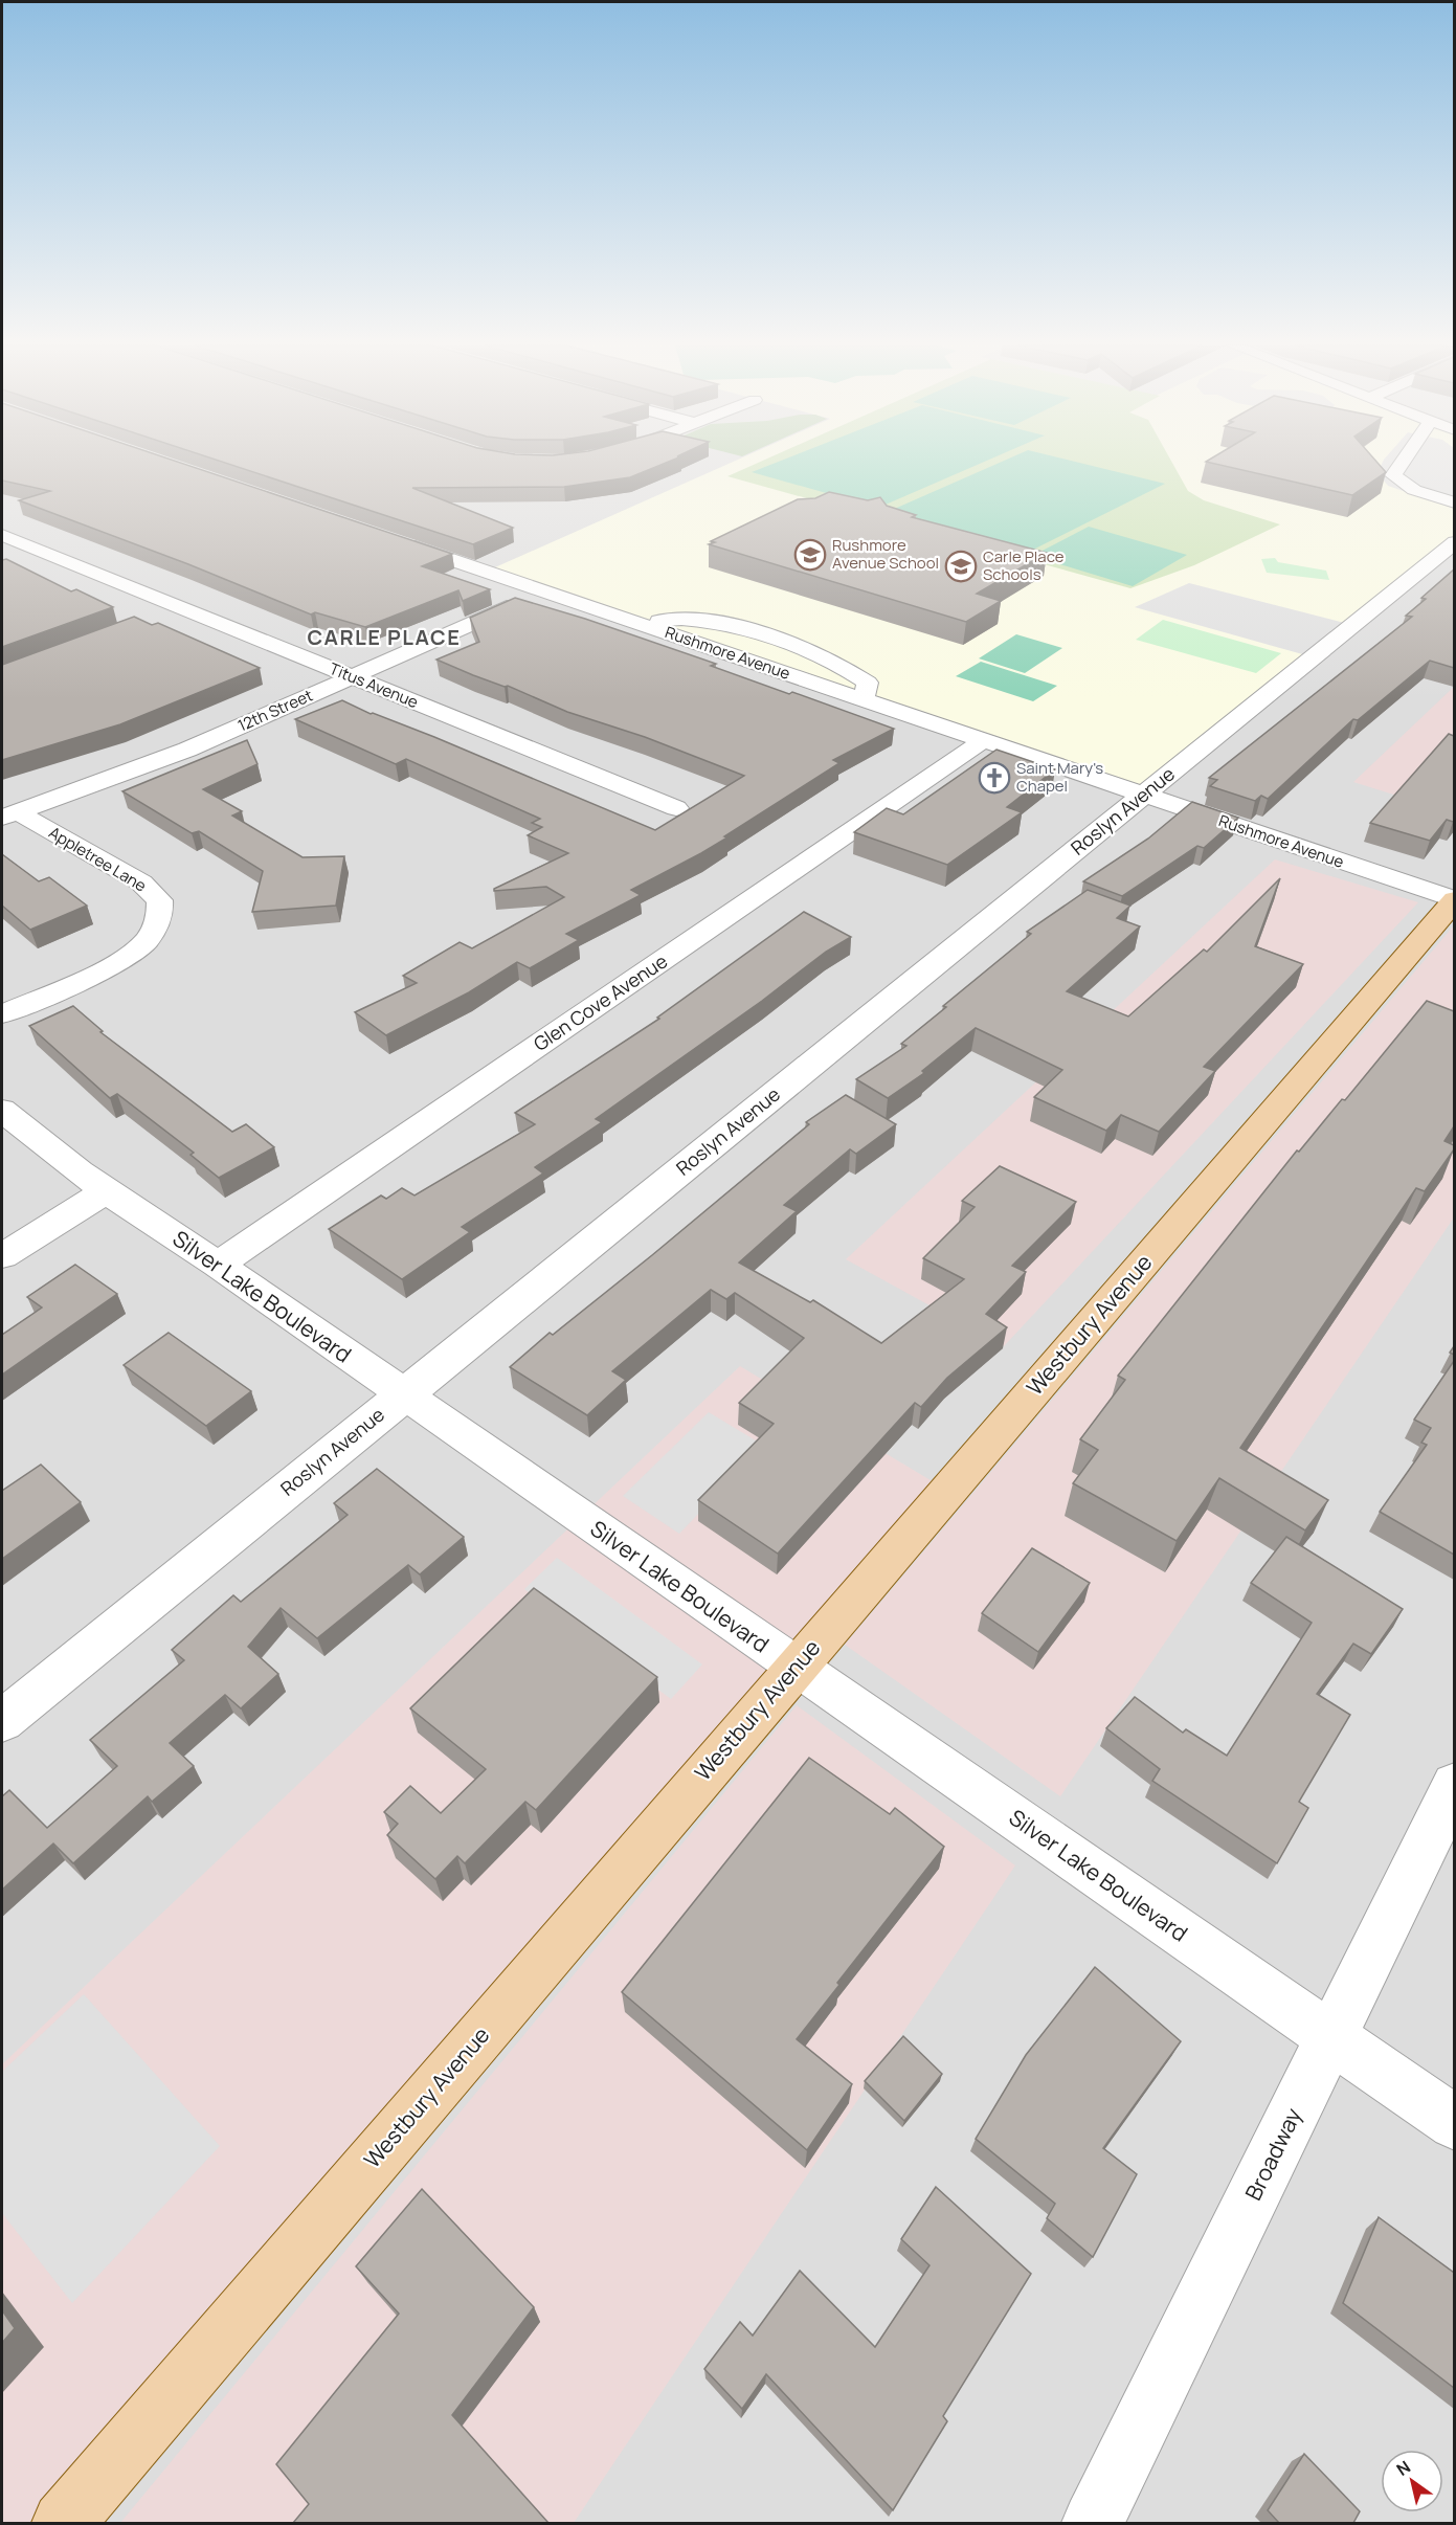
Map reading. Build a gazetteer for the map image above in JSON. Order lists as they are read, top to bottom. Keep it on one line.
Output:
{"streets":{"main road":["Westbury Avenue"],"street":["Rushmore Avenue","Titus Avenue","12th Street","Roslyn Avenue","Appletree Lane","Glen Cove Avenue","Silver Lake Boulevard","Broadway"]},"crossings":[["Rushmore Avenue","12th Street"],["Rushmore Avenue","Roslyn Avenue"],["Rushmore Avenue","Glen Cove Avenue"],["Rushmore Avenue","Westbury Avenue"],["Titus Avenue","12th Street"],["12th Street","Appletree Lane"],["Roslyn Avenue","Silver Lake Boulevard"],["Glen Cove Avenue","Silver Lake Boulevard"],["Silver Lake Boulevard","Westbury Avenue"],["Silver Lake Boulevard","Broadway"]],"districts":["CARLE PLACE"],"places":{"school or university":["Rushmore Avenue School","Carle Place Schools"],"church":["Saint Mary's Chapel"]},"north":"top left"}
